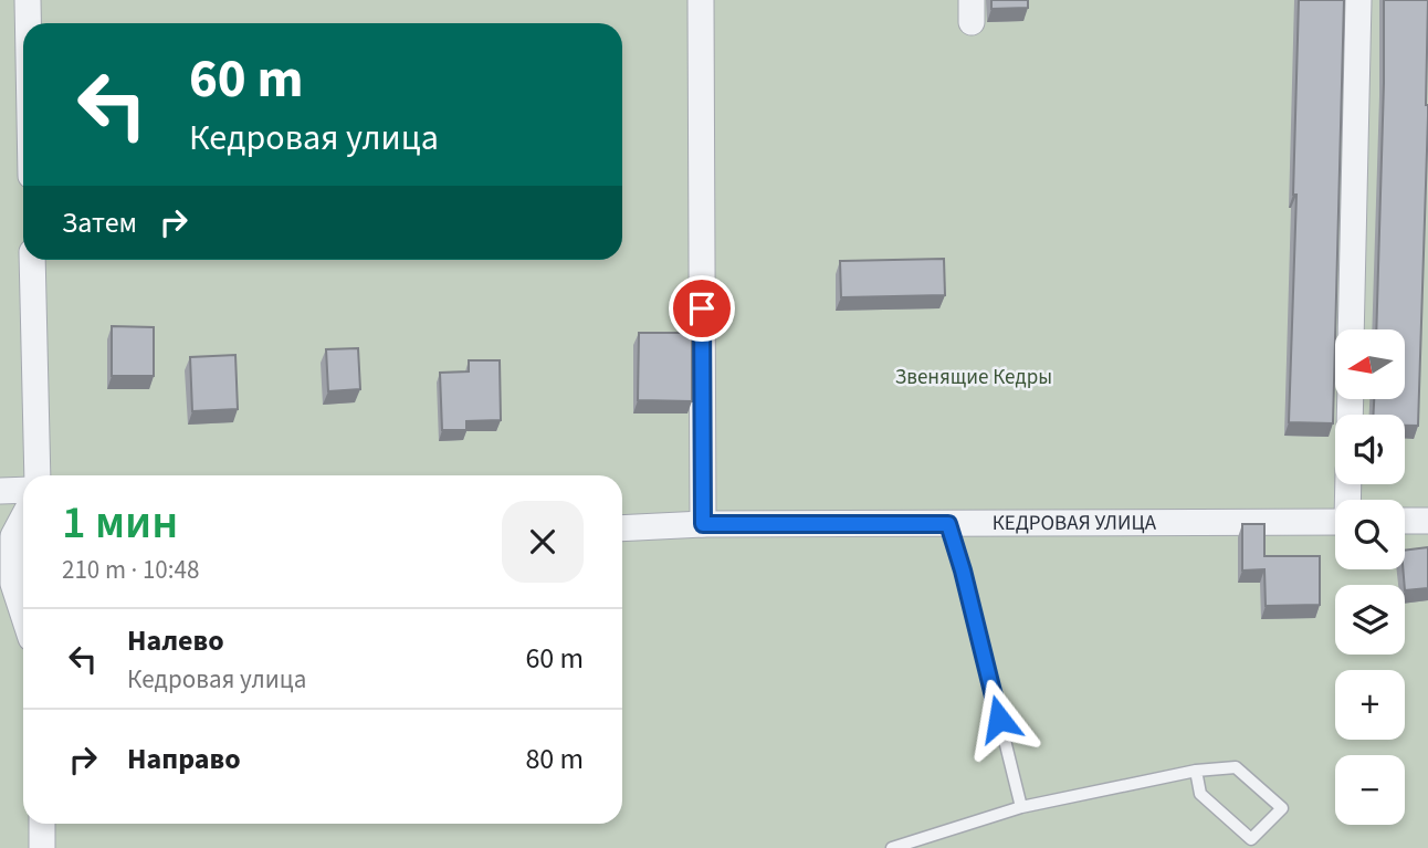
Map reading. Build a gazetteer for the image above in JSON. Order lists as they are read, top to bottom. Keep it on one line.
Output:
{"streets":{"street":["КЕДРОВАЯ УЛИЦА"]},"parks":["Звенящие Кедры"],"north":"left","page":{"turn":["60 m","Кедровая улица"],"then":"Затем","map_buttons":["+","−"],"heading":["1 мин","210 m · 10:48"],"list":[{"name":"Налево","note":"Кедровая улица","value":"60 m"},{"name":"Направо","value":"80 m"}]}}
